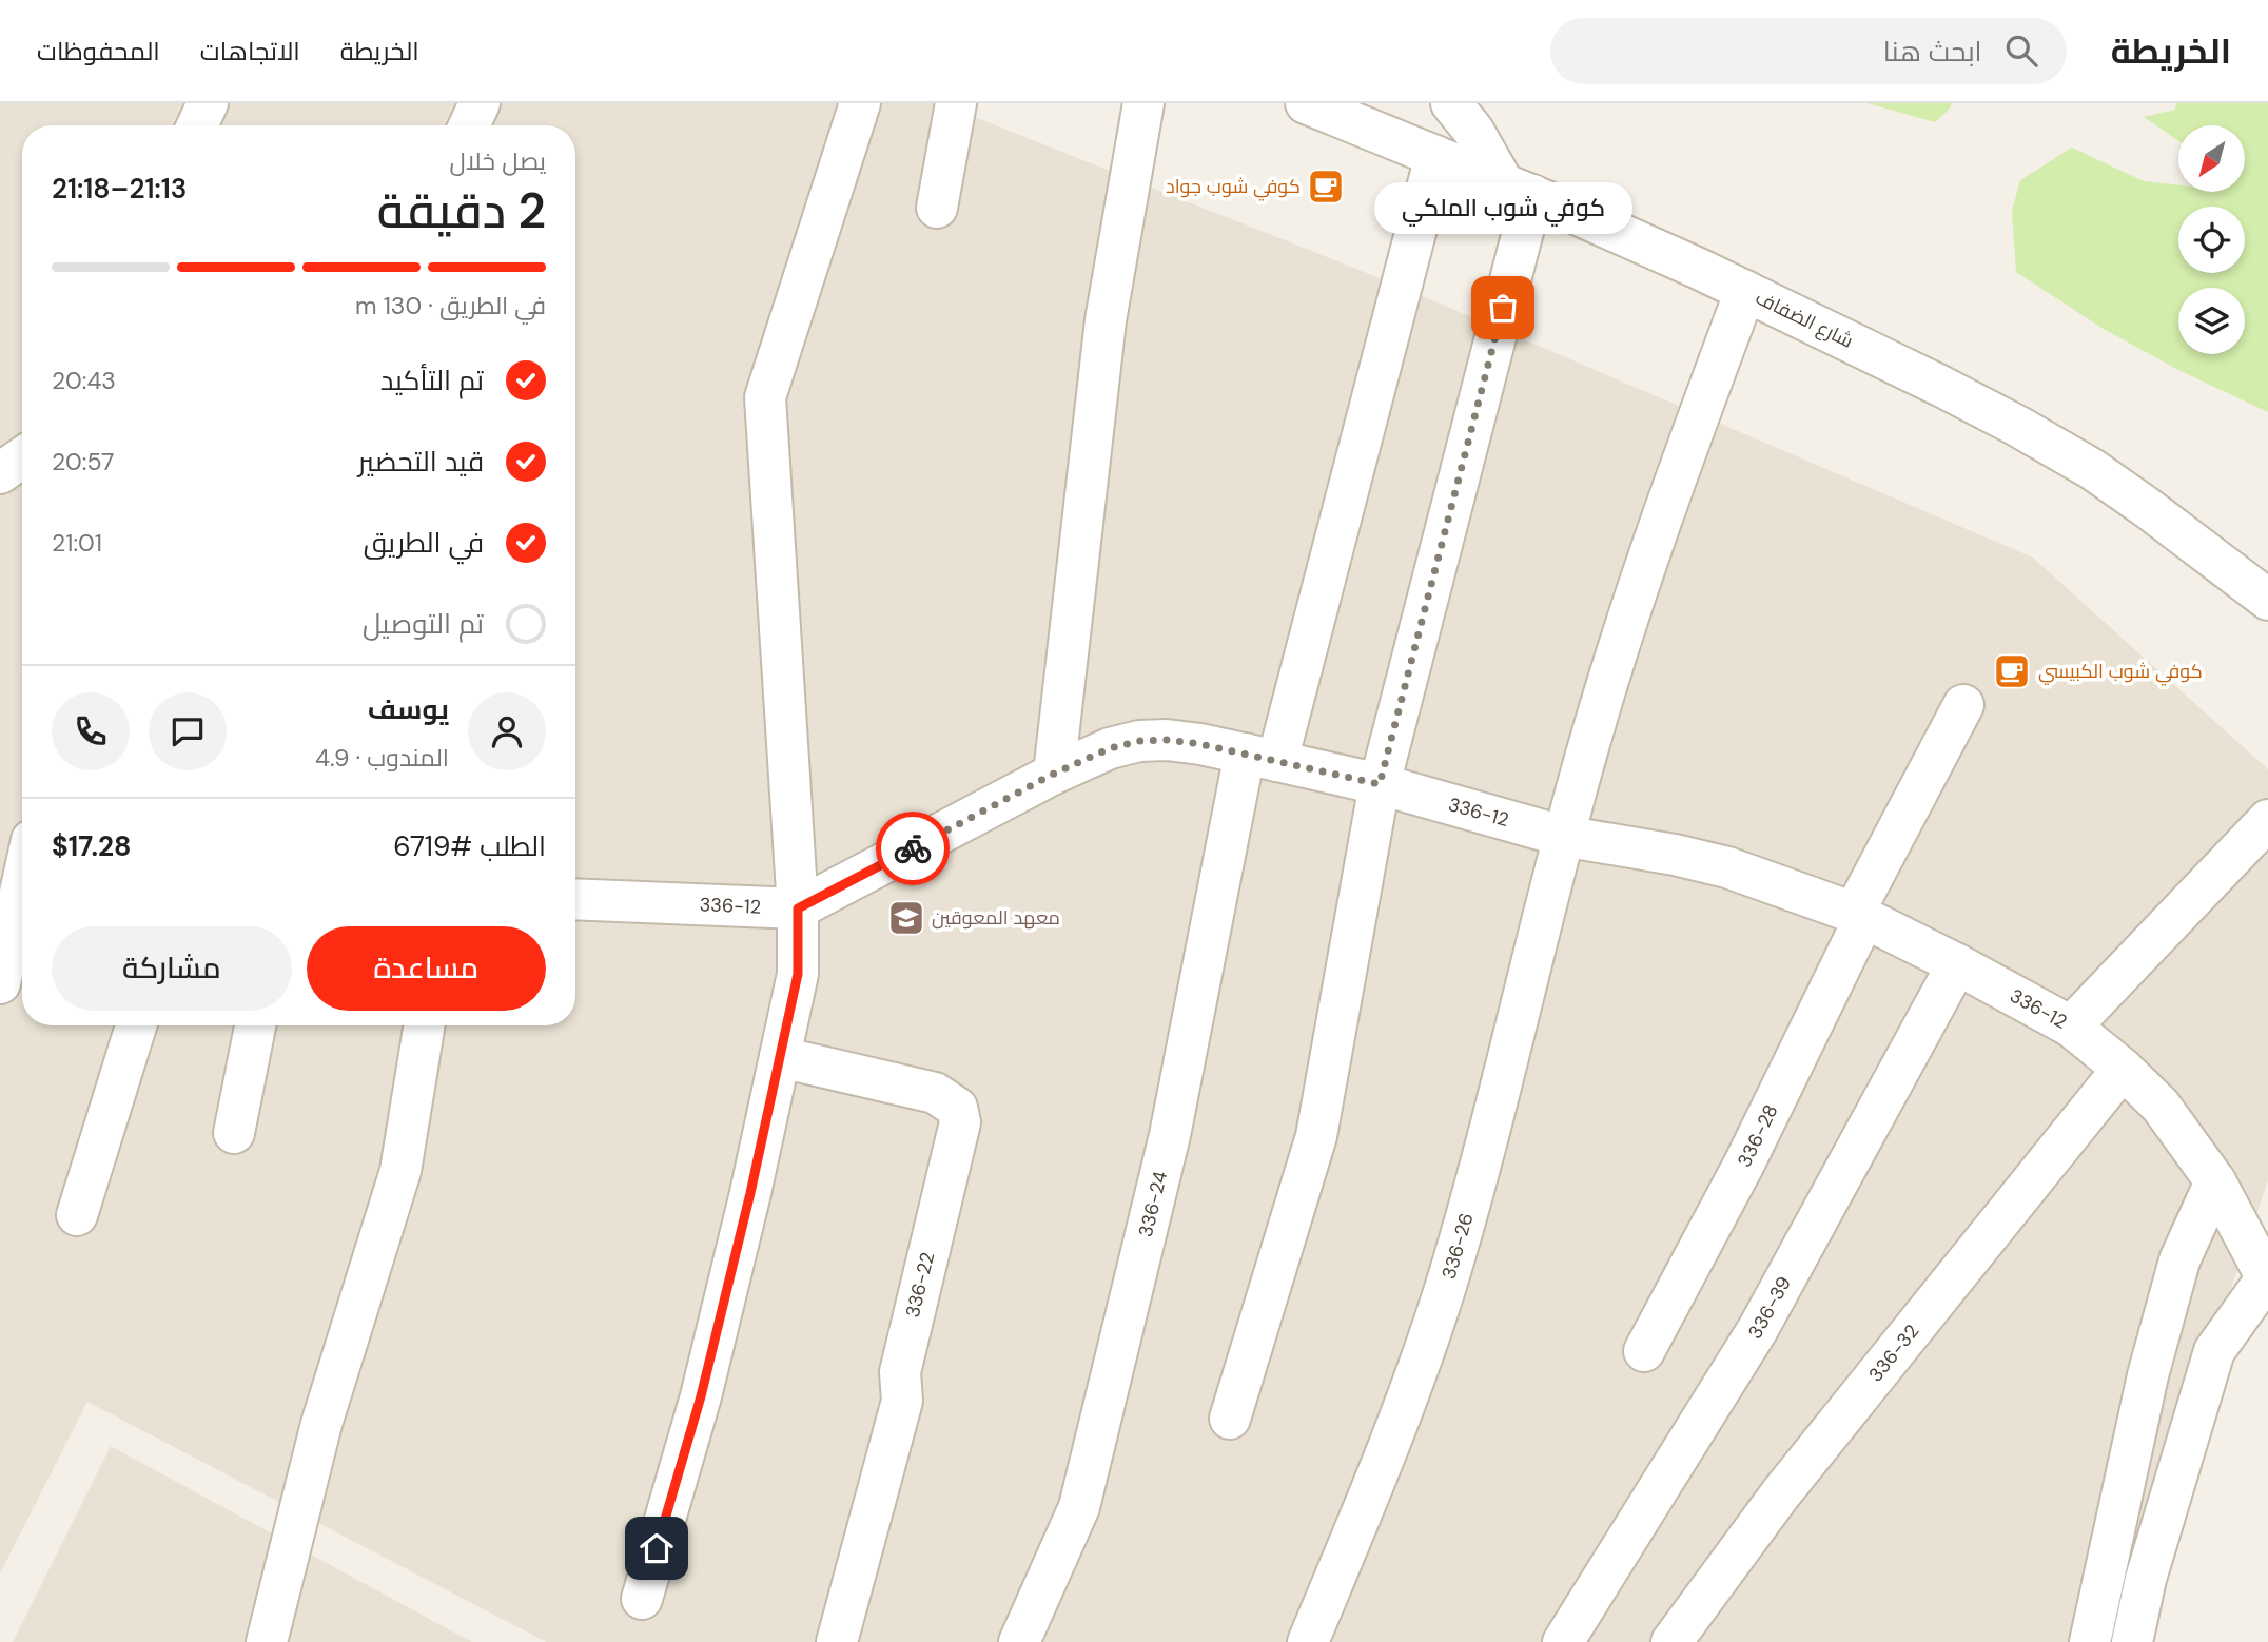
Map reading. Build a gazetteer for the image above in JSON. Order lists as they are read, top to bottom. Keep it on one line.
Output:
{"streets":{"street":["شارع الضفاف","336-12","336-28","336-24","336-26","336-22","336-39","336-32"]},"crossings":[["شارع الضفاف","336-24"],["شارع الضفاف","336-26"],["336-12","336-28"],["336-12","336-24"],["336-12","336-26"],["336-12","336-39"],["336-12","336-32"]],"places":{"cafe":["كوفي شوب جواد","كوفي شوب الكبيسي"],"other":["كوفي شوب الملكي"],"school or university":["معهد المعوقين"]},"north":"bottom left","page":{"header":"الخريطة","search":"ابحث هنا","nav":["الخريطة","الاتجاهات","المحفوظات"],"heading":["2 دقيقة","يصل خلال","21:13–21:18"],"panel":["يوسف","المندوب · 4.9","الطلب #6719","$17.28"],"bubble":"كوفي شوب الملكي","bar":"في الطريق · 130 m","list":[["تم التأكيد","20:43"],["قيد التحضير","20:57"],["في الطريق","21:01"],"تم التوصيل"],"buttons":["مساعدة","مشاركة"]}}
